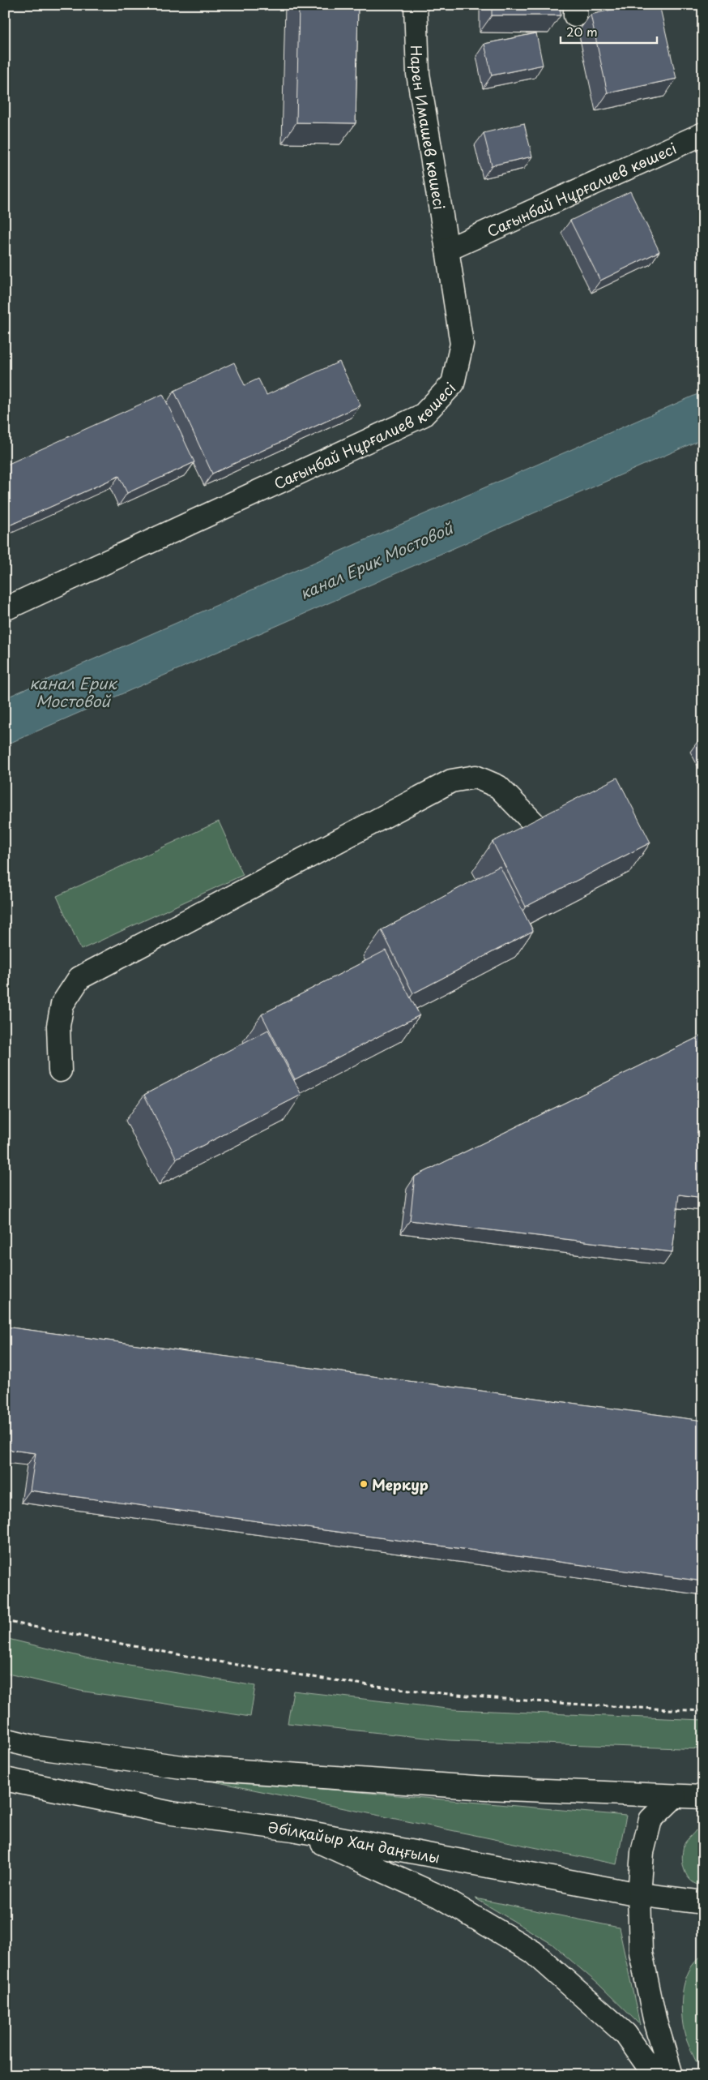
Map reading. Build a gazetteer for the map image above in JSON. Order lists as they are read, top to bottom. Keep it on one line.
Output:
{"streets":{"main road":["Нарен Имашев көшесi","Сағынбай Нұрғалиев көшесі","Әбілқайыр Хан даңғылы"]},"crossings":[["Нарен Имашев көшесi","Сағынбай Нұрғалиев көшесі"]],"water":["канал Ерик Мостовой"],"places":["Меркур"],"scale_bar":"20 m"}
